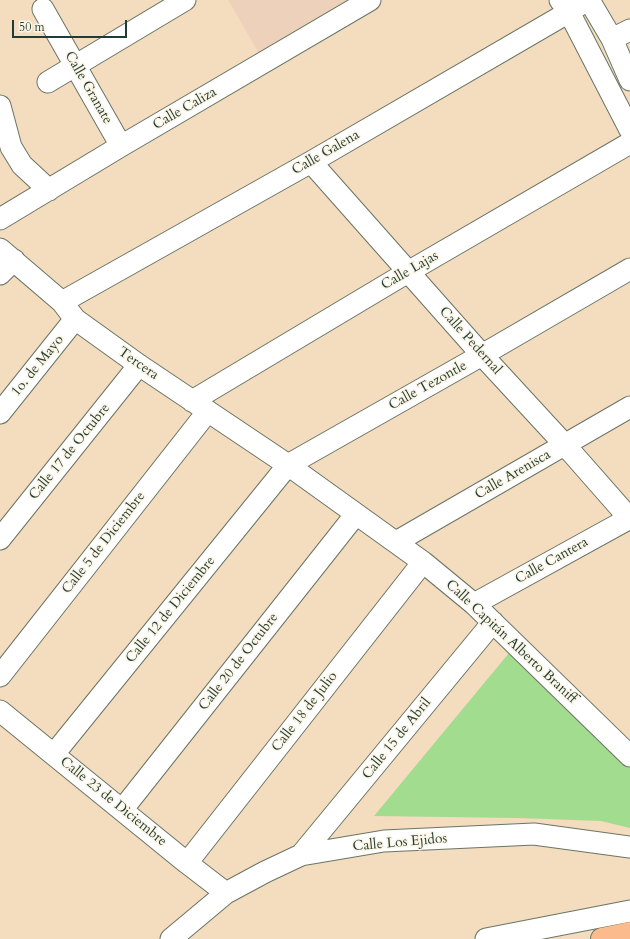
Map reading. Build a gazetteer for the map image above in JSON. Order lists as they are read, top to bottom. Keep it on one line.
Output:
{"streets":{"street":["Calle Granate","Calle Caliza","Calle Galena","Calle Lajas","Calle Pedernal","Tercera","1o. de Mayo","Calle Tezontle","Calle 17 de Octubre","Calle Arenisca","Calle 5 de Diciembre","Calle Cantera","Calle 12 de Diciembre","Calle Capitán Alberto Braniff","Calle 20 de Octubre","Calle 18 de Julio","Calle 15 de Abril","Calle 23 de Diciembre","Calle Los Ejidos"]},"crossings":[["Calle Granate","Calle Caliza"],["Calle Galena","Calle Pedernal"],["Calle Galena","Tercera"],["Calle Lajas","Calle Pedernal"],["Calle Lajas","Tercera"],["Calle Lajas","Calle 5 de Diciembre"],["Calle Pedernal","Calle Tezontle"],["Calle Pedernal","Calle Arenisca"],["Calle Pedernal","Calle Cantera"],["Tercera","1o. de Mayo"],["Tercera","Calle Tezontle"],["Tercera","Calle 17 de Octubre"],["Tercera","Calle 5 de Diciembre"],["Tercera","Calle 12 de Diciembre"],["Tercera","Calle Capitán Alberto Braniff"],["Calle Tezontle","Calle 12 de Diciembre"],["Calle Tezontle","Calle Capitán Alberto Braniff"],["Calle Arenisca","Calle Capitán Alberto Braniff"],["Calle Cantera","Calle Capitán Alberto Braniff"],["Calle 12 de Diciembre","Calle Capitán Alberto Braniff"],["Calle 12 de Diciembre","Calle 23 de Diciembre"],["Calle Capitán Alberto Braniff","Calle 20 de Octubre"],["Calle Capitán Alberto Braniff","Calle 18 de Julio"],["Calle Capitán Alberto Braniff","Calle 15 de Abril"],["Calle 20 de Octubre","Calle 23 de Diciembre"],["Calle 18 de Julio","Calle 23 de Diciembre"],["Calle 15 de Abril","Calle Los Ejidos"],["Calle 23 de Diciembre","Calle Los Ejidos"]],"scale_bar":"50 m"}
